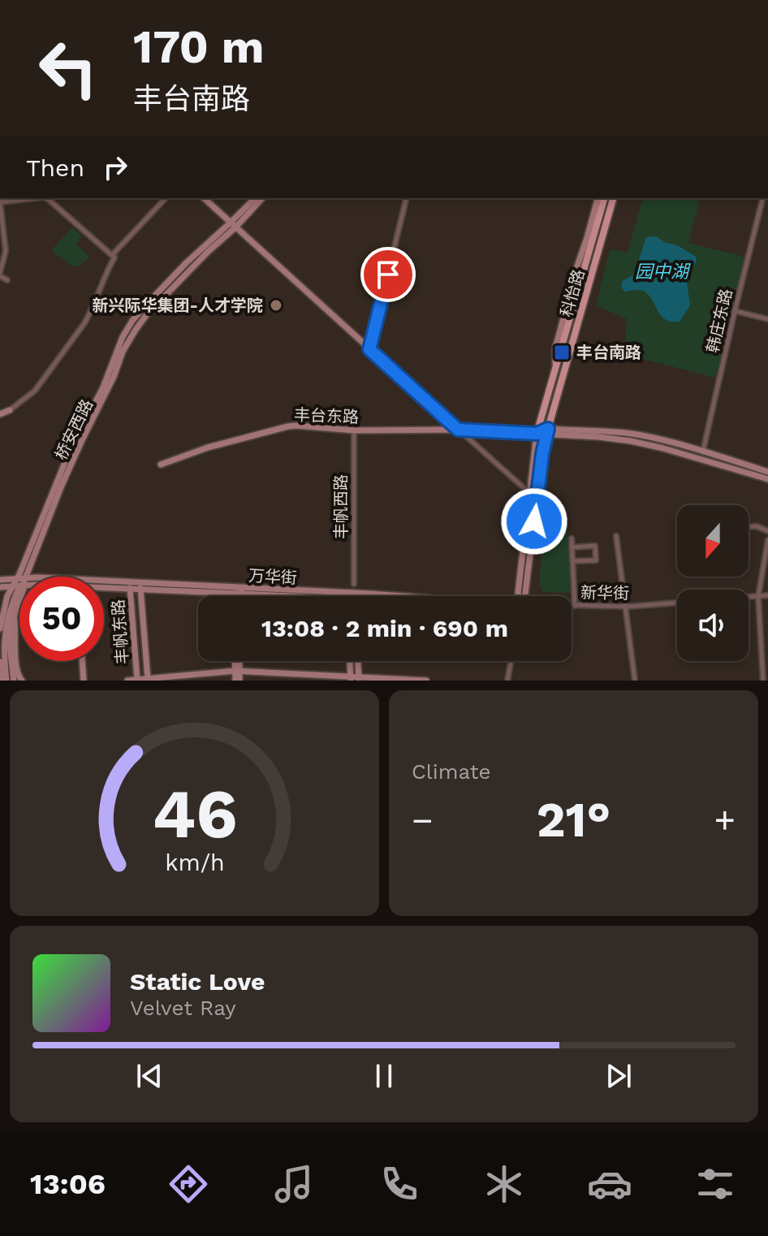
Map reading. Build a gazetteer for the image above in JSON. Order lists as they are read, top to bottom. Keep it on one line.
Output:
{"streets":{"main road":["科怡路","丰台东路","桥安西路","万华街","丰帆东路"],"street":["韩庄东路","丰帆西路","新华街"]},"crossings":[["丰台东路","丰帆西路"],["桥安西路","万华街"],["万华街","丰帆东路"]],"water":["园中湖"],"places":{"other":["新兴际华集团-人才学院"],"transit":["丰台南路"]},"north":"bottom","page":{"turn":["170 m","丰台南路"],"then":"Then","limit":"50","trip":"13:08 · 2 min · 690 m","tile":"Climate","heat":["−","21°","+"],"song":["Static Love","Velvet Ray"],"tabs":"13:06","gauge":["46","km/h"]}}
